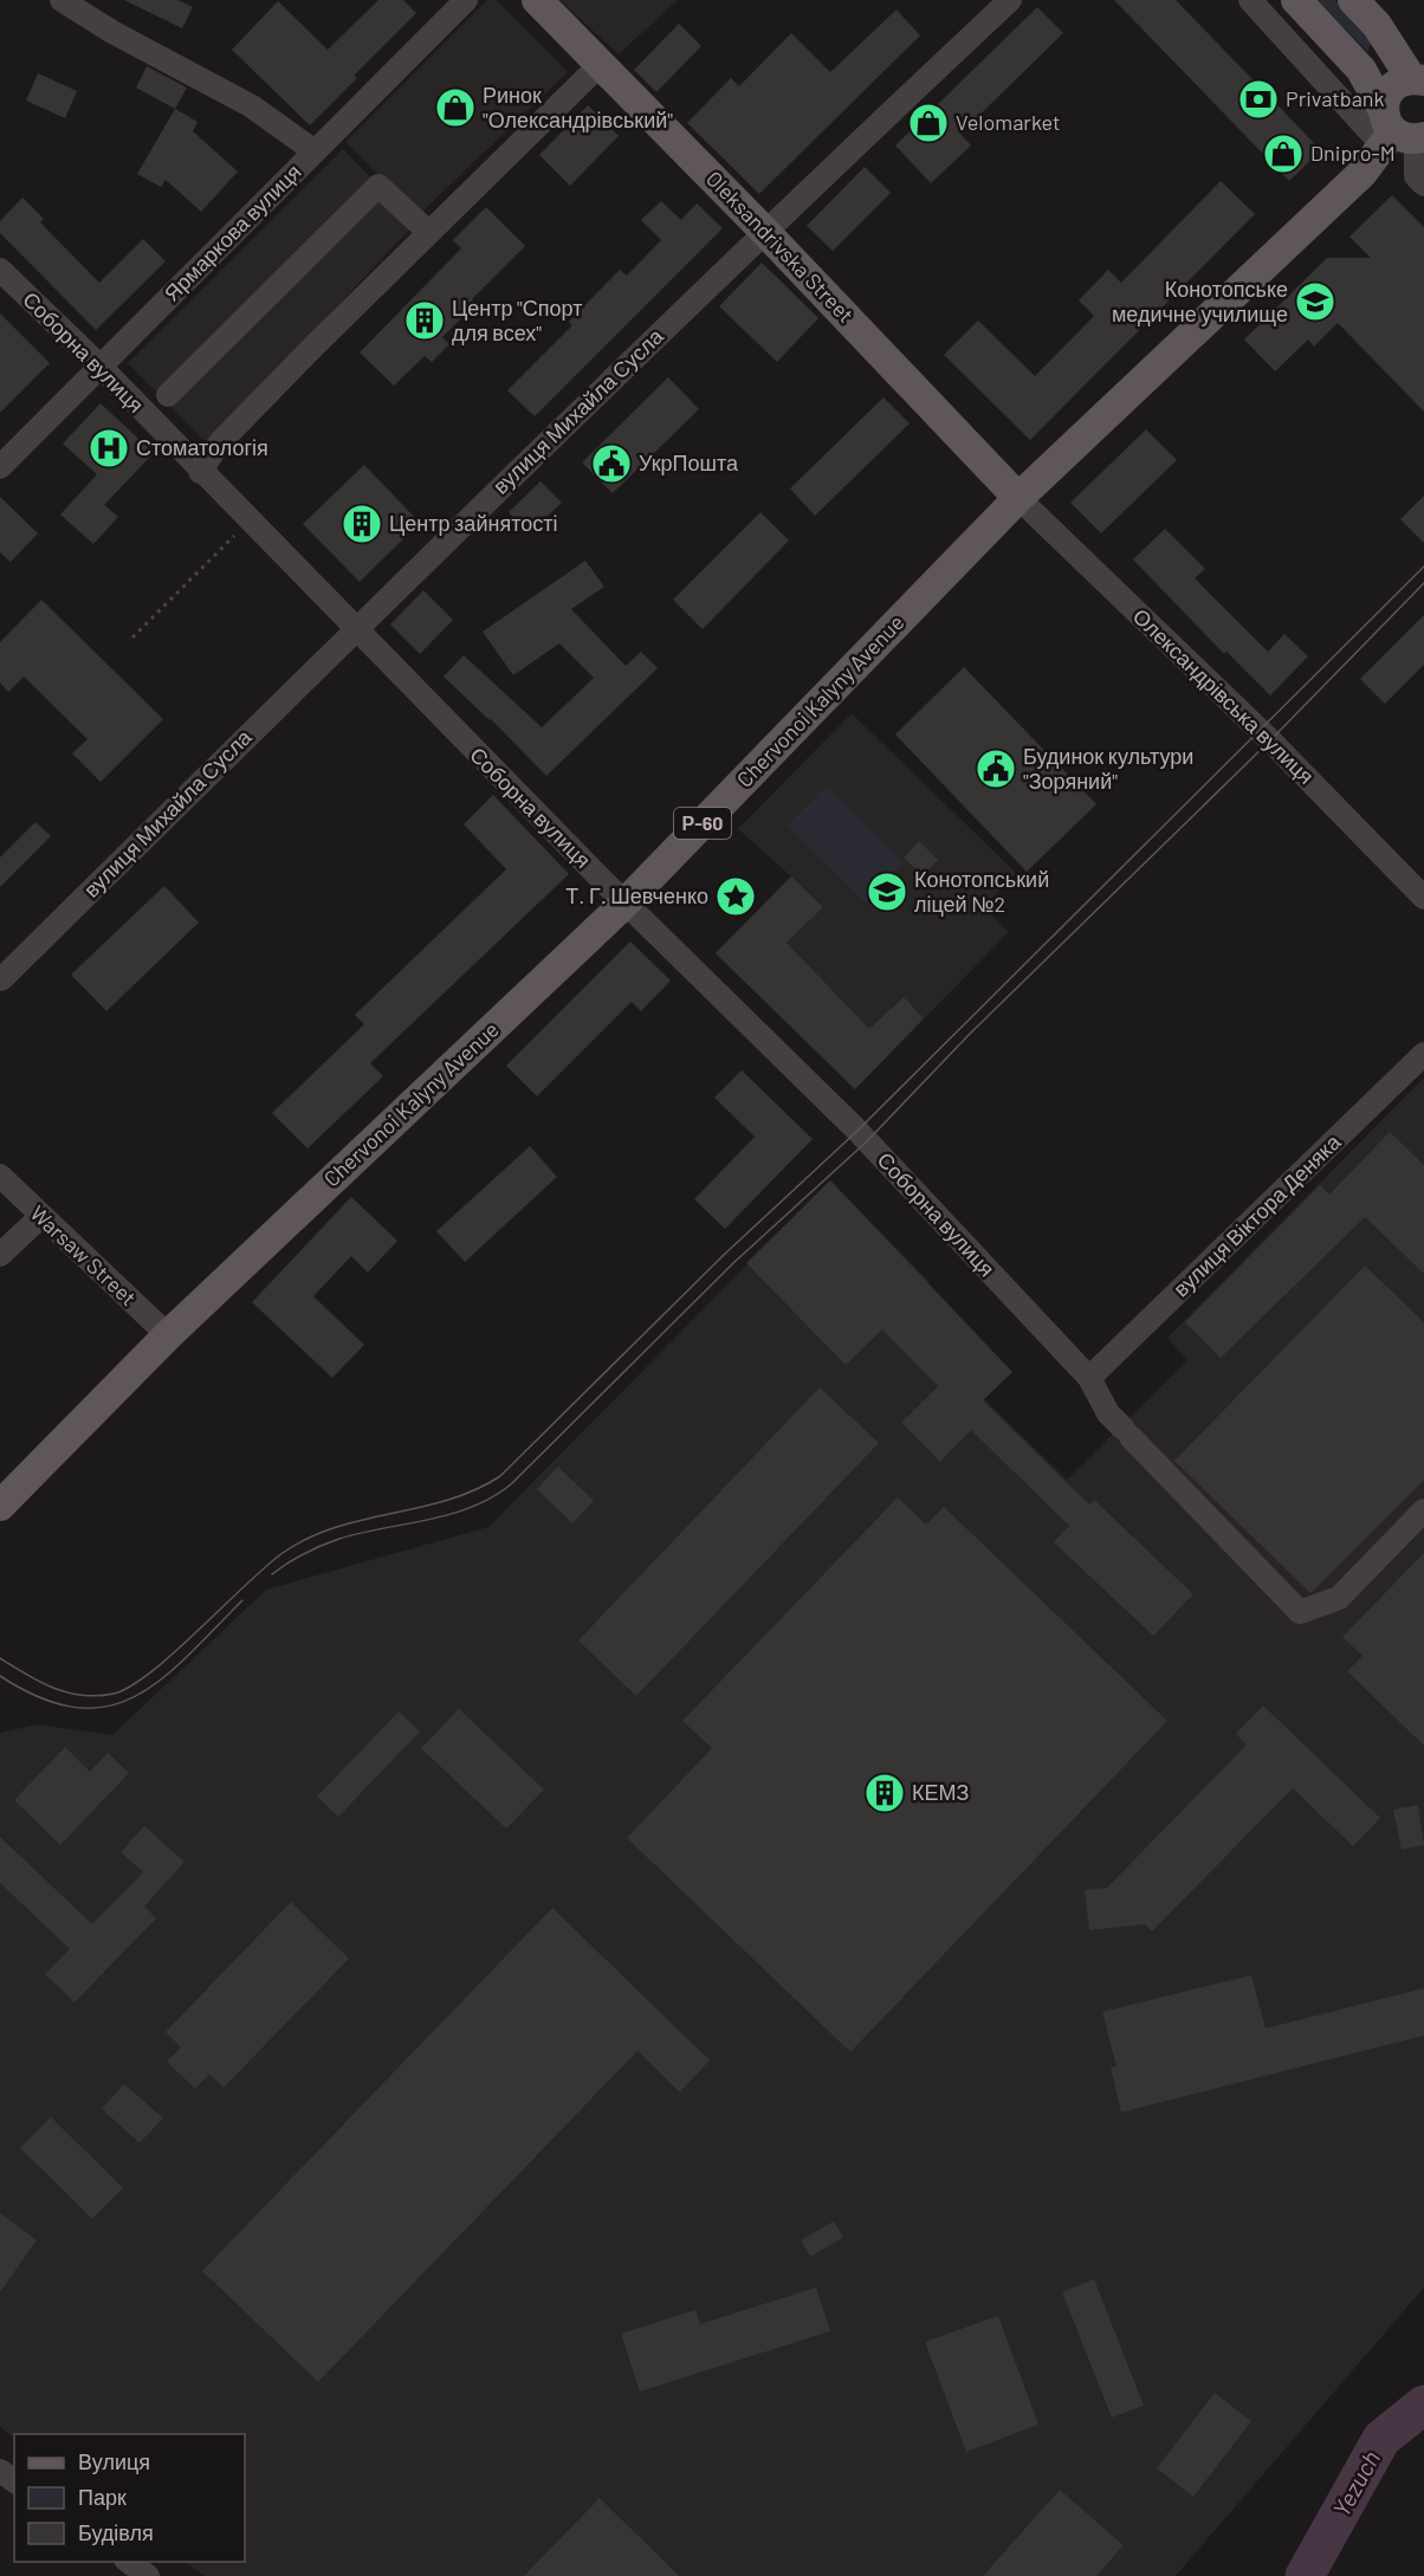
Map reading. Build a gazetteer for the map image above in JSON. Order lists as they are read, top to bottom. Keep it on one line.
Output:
{"streets":{"main road":["Oleksandrivska Street","Chervonoi Kalyny Avenue","Р-60"],"street":["Ярмаркова вулиця","Соборна вулиця","вулиця Михайла Сусла","Олександрівська вулиця","вулиця Віктора Деняка","Warsaw Street"]},"crossings":[["Ярмаркова вулиця","Соборна вулиця"],["Oleksandrivska Street","вулиця Михайла Сусла"],["Oleksandrivska Street","Олександрівська вулиця"],["Oleksandrivska Street","Chervonoi Kalyny Avenue"],["Соборна вулиця","вулиця Михайла Сусла"],["Соборна вулиця","Chervonoi Kalyny Avenue"],["Соборна вулиця","вулиця Віктора Деняка"],["Олександрівська вулиця","Chervonoi Kalyny Avenue"],["Chervonoi Kalyny Avenue","Р-60"],["Chervonoi Kalyny Avenue","Warsaw Street"]],"water":["Yezuch"],"places":{"bank":["Privatbank"],"shop":["Ринок \"Олександрівський\"","Velomarket","Dnipro-M"],"school or university":["Конотопське медичне училище","Конотопський ліцей №2"],"building":["Центр \"Спорт для всех\"","Центр зайнятості","КЕМЗ"],"hospital":["Стоматологія"],"public building":["УкрПошта","Будинок культури \"Зоряний\""],"place":["Т. Г. Шевченко"]},"legend":["Вулиця","Парк","Будівля"]}
